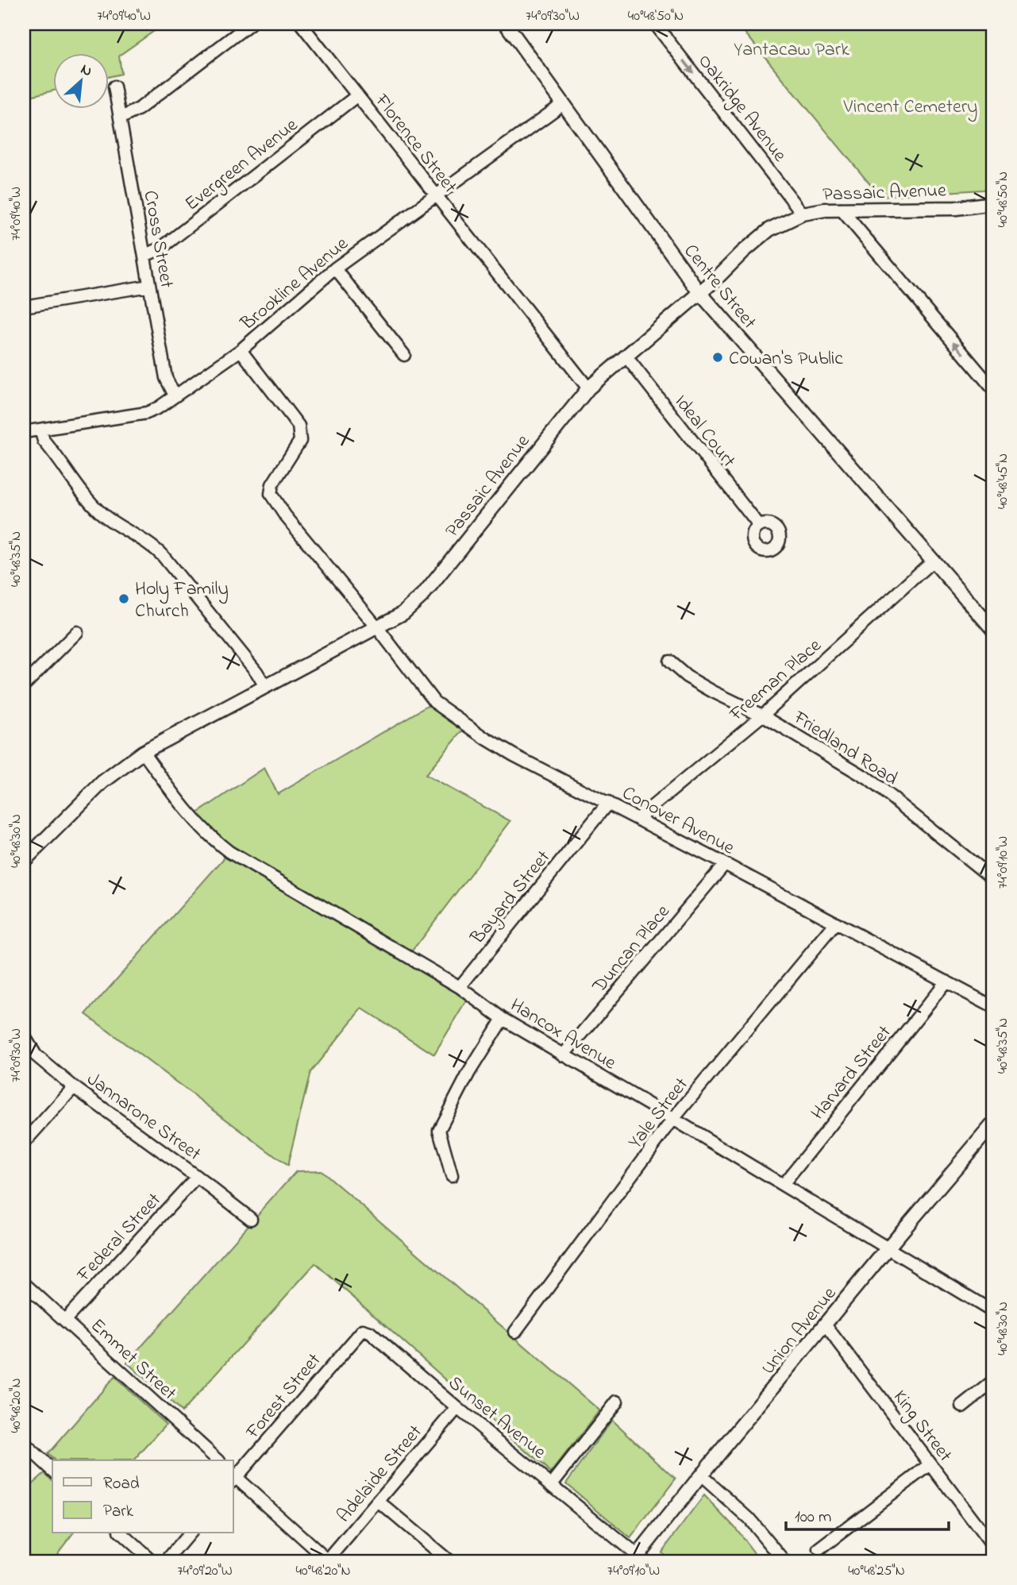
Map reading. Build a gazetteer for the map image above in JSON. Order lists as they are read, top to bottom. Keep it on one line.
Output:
{"streets":{"street":["Oakridge Avenue","Florence Street","Evergreen Avenue","Passaic Avenue","Cross Street","Brookline Avenue","Centre Street","Ideal Court","Freeman Place","Friedland Road","Conover Avenue","Bayard Street","Duncan Place","Hancox Avenue","Harvard Street","Yale Street","Jannarone Street","Federal Street","Union Avenue","Emmet Street","Forest Street","Sunset Avenue","King Street","Adelaide Street"]},"crossings":[["Oakridge Avenue","Passaic Avenue"],["Florence Street","Evergreen Avenue"],["Florence Street","Passaic Avenue"],["Florence Street","Brookline Avenue"],["Evergreen Avenue","Cross Street"],["Passaic Avenue","Centre Street"],["Passaic Avenue","Ideal Court"],["Passaic Avenue","Conover Avenue"],["Passaic Avenue","Hancox Avenue"],["Cross Street","Brookline Avenue"],["Brookline Avenue","Centre Street"],["Brookline Avenue","Conover Avenue"],["Centre Street","Freeman Place"],["Freeman Place","Friedland Road"],["Freeman Place","Conover Avenue"],["Conover Avenue","Bayard Street"],["Conover Avenue","Duncan Place"],["Conover Avenue","Harvard Street"],["Conover Avenue","Yale Street"],["Bayard Street","Hancox Avenue"],["Duncan Place","Hancox Avenue"],["Hancox Avenue","Harvard Street"],["Hancox Avenue","Yale Street"],["Hancox Avenue","Union Avenue"],["Jannarone Street","Federal Street"],["Federal Street","Emmet Street"],["Union Avenue","Sunset Avenue"],["Union Avenue","King Street"],["Forest Street","Sunset Avenue"],["Sunset Avenue","Adelaide Street"]],"one_way":["Oakridge Avenue"],"parks":["Yantacaw Park","Vincent Cemetery"],"places":["Cowan's Public","Holy Family Church"],"legend":["Road","Park"],"scale_bar":"100 m","north":"top right","coordinates":["74°09'40\"W","74°09'30\"W","40°48'50\"N","40°48'45\"N","40°48'35\"N","40°48'30\"N","74°09'10\"W","40°48'20\"N","74°09'20\"W","40°48'25\"N"]}
